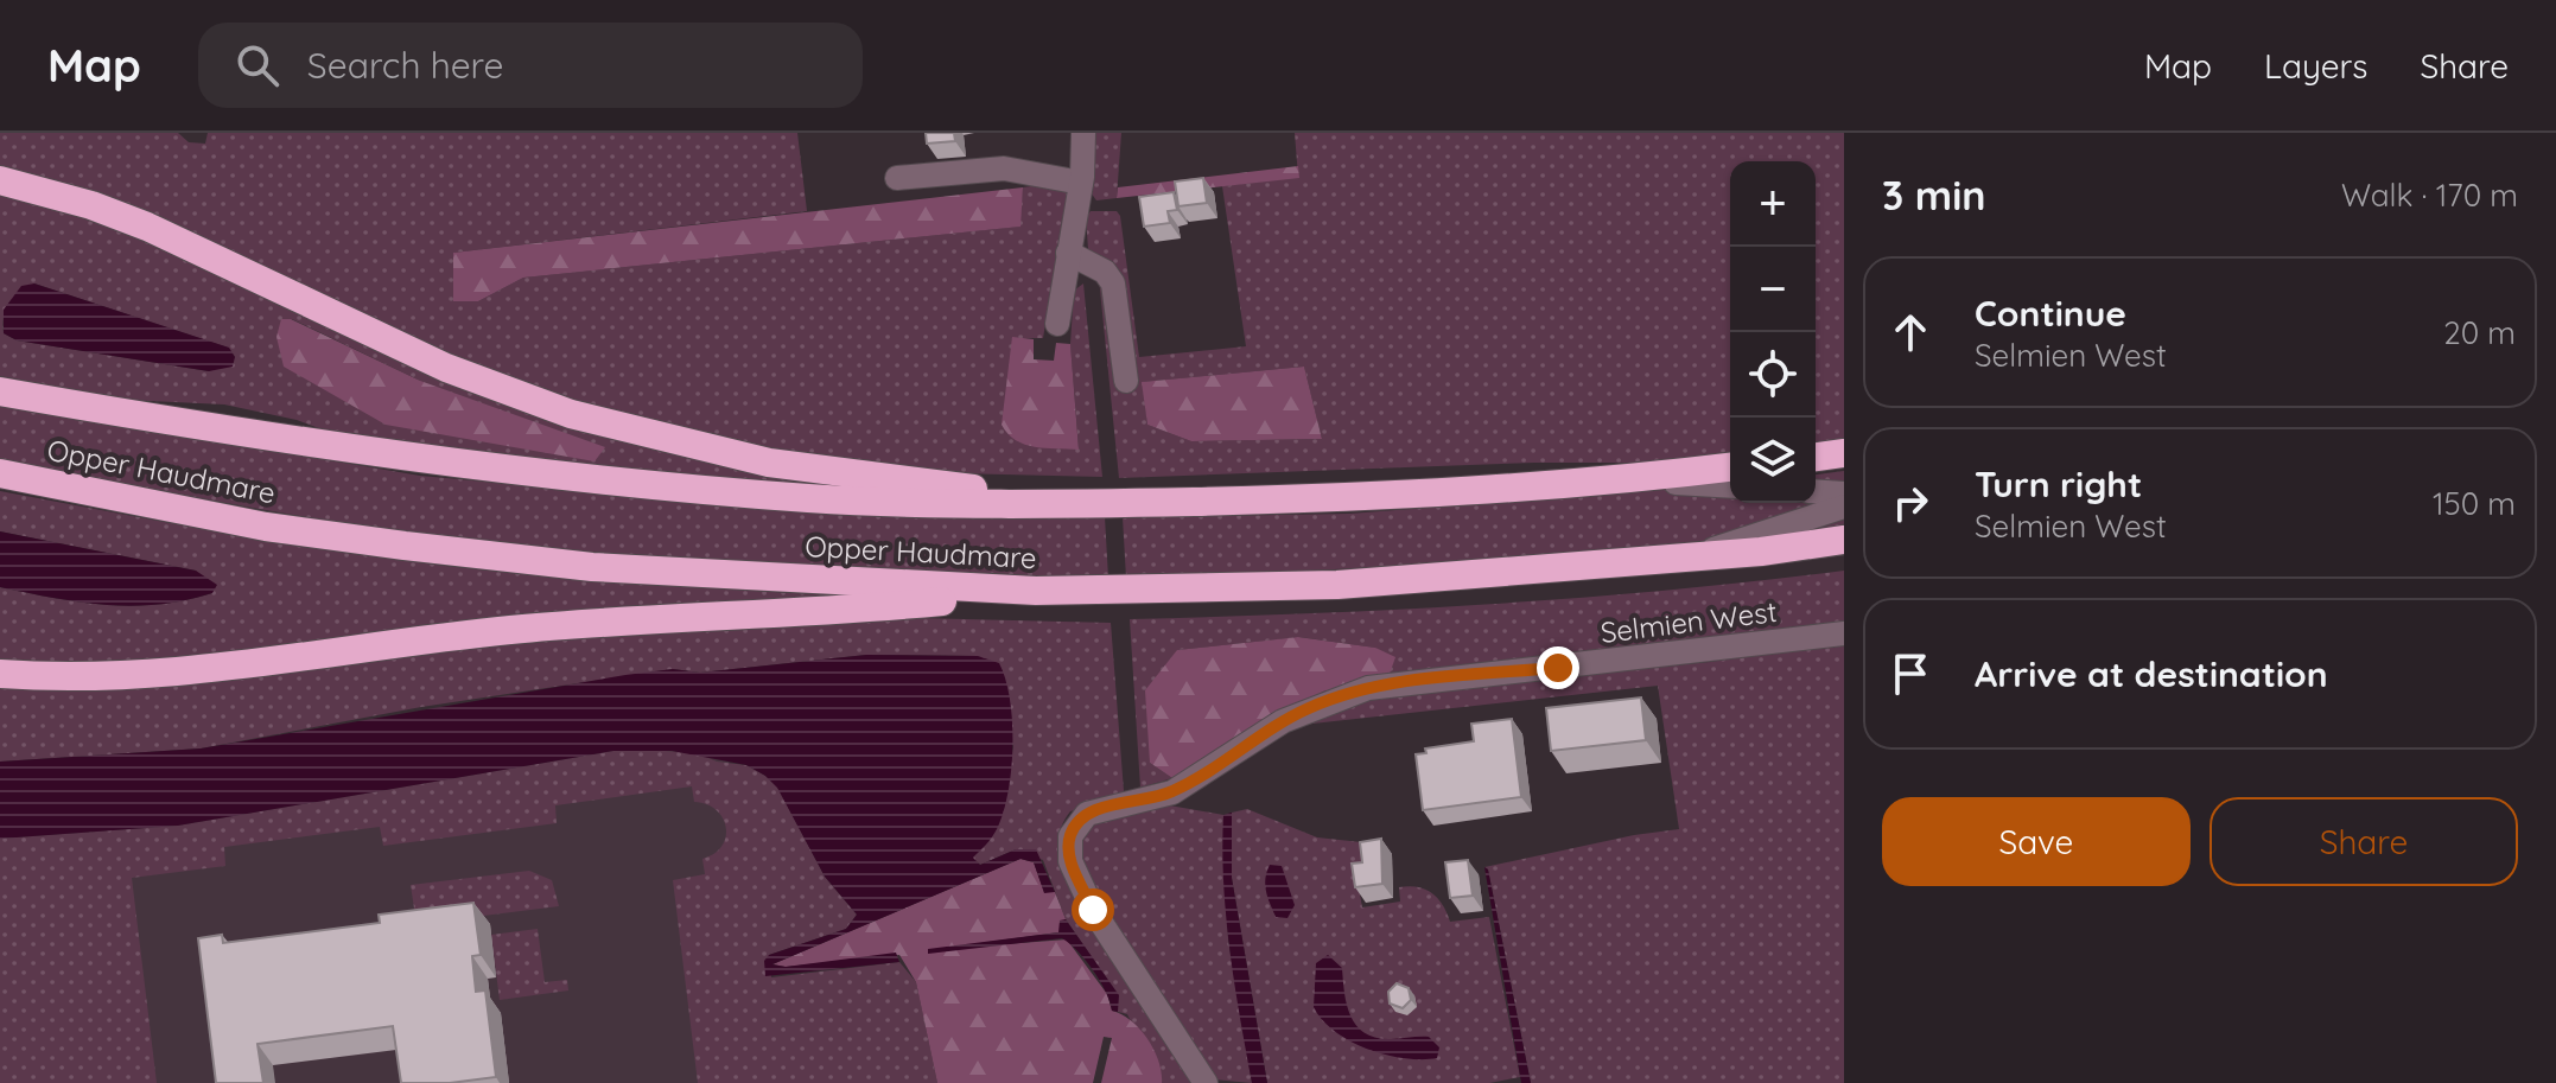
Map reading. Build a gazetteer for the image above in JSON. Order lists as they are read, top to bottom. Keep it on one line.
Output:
{"streets":{"highway":["Opper Haudmare"],"street":["Selmien West"]},"page":{"header":"Map","search":"Search here","nav":["Map","Layers","Share"],"heading":["3 min","Walk · 170 m"],"map_buttons":["+","−"],"list":[["Continue","Selmien West","20 m"],["Turn right","Selmien West","150 m"],"Arrive at destination"],"buttons":["Save","Share"]}}
